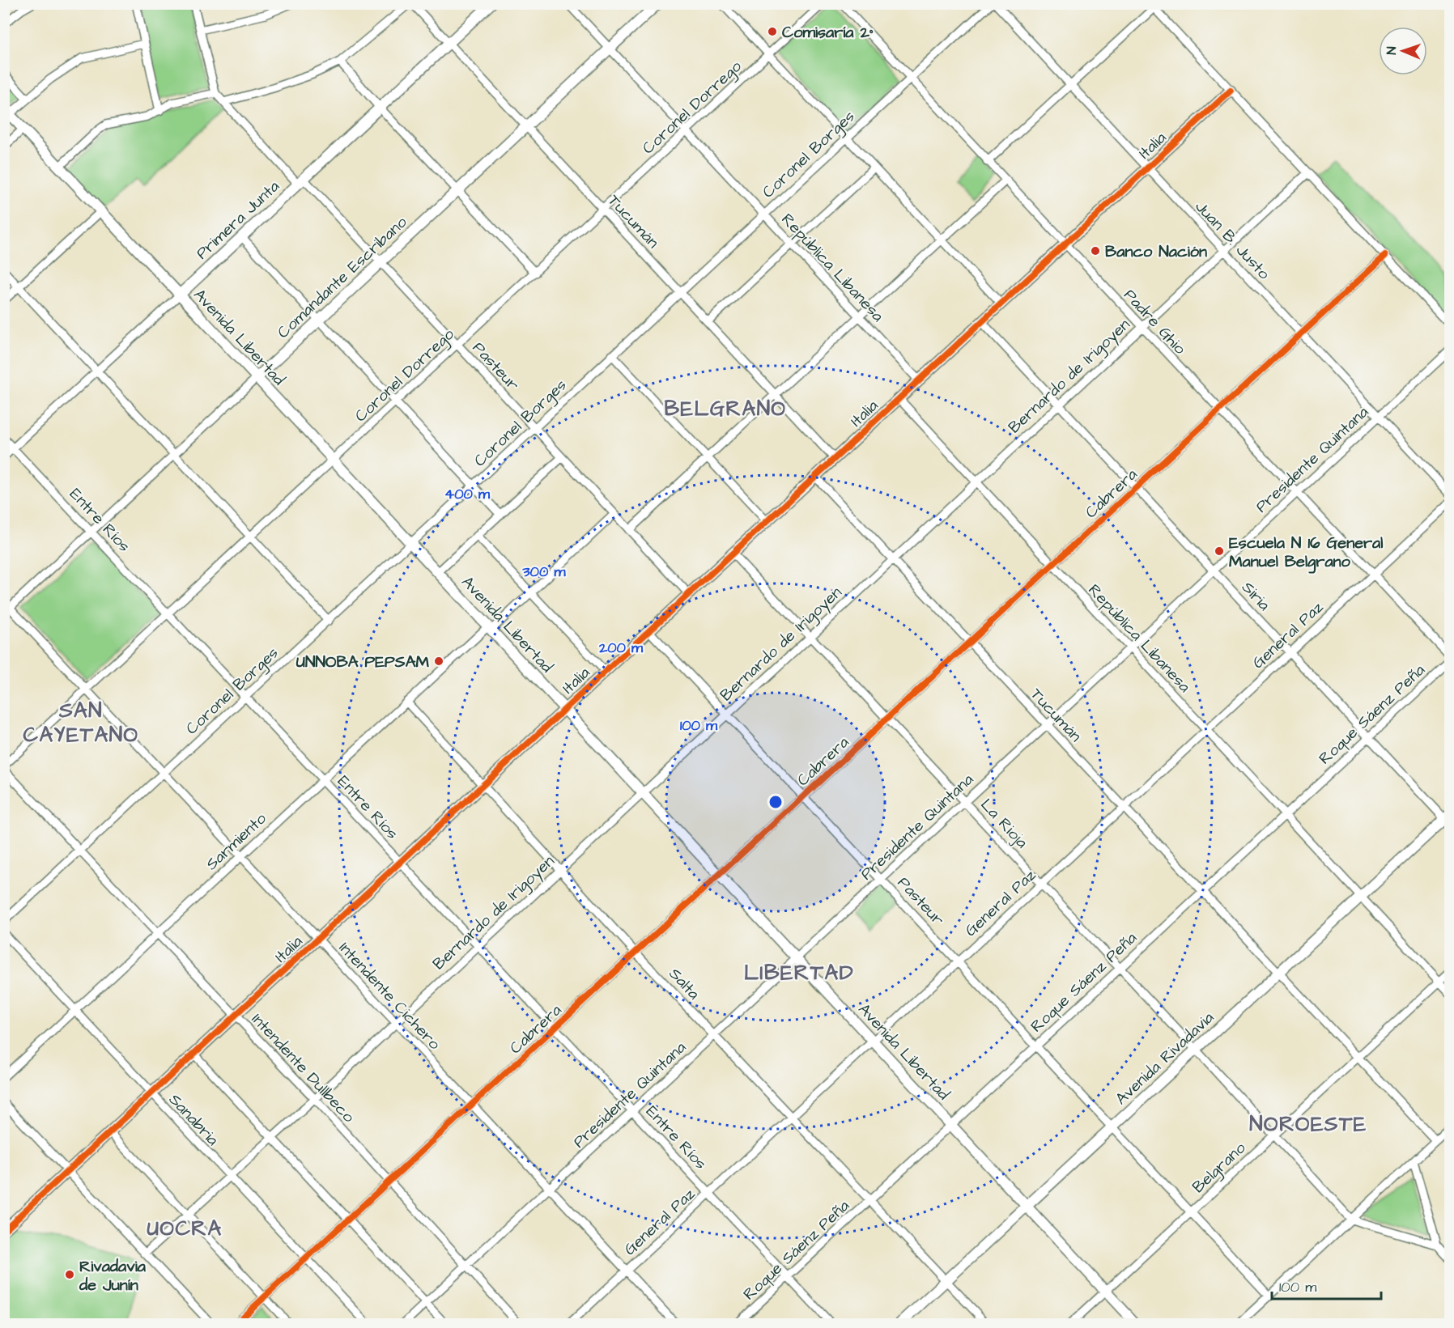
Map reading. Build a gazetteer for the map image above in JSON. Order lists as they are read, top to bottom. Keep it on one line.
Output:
{"streets":{"main road":["Italia","Primera Junta","Comandante Escribano","Avenida Libertad","Avenida Rivadavia"],"street":["Coronel Dorrego","Coronel Borges","Tucumán","Juan B. Justo","República Libanesa","Padre Ghio","Pasteur","Bernardo de Irigoyen","Presidente Quintana","Cabrera","Entre Ríos","Siria","General Paz","Roque Sáenz Peña","La Rioja","Sarmiento","Salta","Intendente Cichero","Intendente Dullbeco","Sanabria","Belgrano"]},"crossings":[["Coronel Dorrego","Tucumán"],["Coronel Dorrego","República Libanesa"],["Coronel Dorrego","Avenida Libertad"],["Coronel Dorrego","Pasteur"],["Coronel Dorrego","Entre Ríos"],["Coronel Dorrego","Intendente Cichero"],["Coronel Dorrego","Intendente Dullbeco"],["Italia","Tucumán"],["Italia","Juan B. Justo"],["Italia","República Libanesa"],["Italia","Padre Ghio"],["Italia","Avenida Libertad"],["Italia","Pasteur"],["Italia","Entre Ríos"],["Italia","Siria"],["Italia","La Rioja"],["Italia","Salta"],["Italia","Intendente Cichero"],["Italia","Intendente Dullbeco"],["Italia","Sanabria"],["Coronel Borges","Tucumán"],["Coronel Borges","Juan B. Justo"],["Coronel Borges","República Libanesa"],["Coronel Borges","Padre Ghio"],["Coronel Borges","Avenida Libertad"],["Coronel Borges","Pasteur"],["Coronel Borges","Entre Ríos"],["Coronel Borges","Intendente Cichero"],["Coronel Borges","Intendente Dullbeco"],["Primera Junta","Tucumán"],["Primera Junta","Avenida Libertad"],["Primera Junta","Pasteur"],["Primera Junta","Entre Ríos"],["Tucumán","Comandante Escribano"],["Tucumán","Bernardo de Irigoyen"],["Tucumán","Presidente Quintana"],["Tucumán","Cabrera"],["Tucumán","General Paz"],["Tucumán","Roque Sáenz Peña"],["Tucumán","Avenida Rivadavia"],["Tucumán","Belgrano"],["Juan B. Justo","Bernardo de Irigoyen"],["Juan B. Justo","Presidente Quintana"],["Juan B. Justo","Cabrera"],["República Libanesa","Comandante Escribano"],["República Libanesa","Bernardo de Irigoyen"],["República Libanesa","Presidente Quintana"],["República Libanesa","Cabrera"],["República Libanesa","General Paz"],["República Libanesa","Roque Sáenz Peña"],["República Libanesa","Avenida Rivadavia"],["República Libanesa","Belgrano"],["Comandante Escribano","Avenida Libertad"],["Comandante Escribano","Pasteur"],["Comandante Escribano","Entre Ríos"],["Comandante Escribano","Intendente Cichero"],["Padre Ghio","Bernardo de Irigoyen"],["Padre Ghio","Presidente Quintana"],["Padre Ghio","Cabrera"],["Padre Ghio","General Paz"],["Padre Ghio","Roque Sáenz Peña"],["Avenida Libertad","Bernardo de Irigoyen"],["Avenida Libertad","Presidente Quintana"],["Avenida Libertad","Cabrera"],["Avenida Libertad","General Paz"],["Avenida Libertad","Roque Sáenz Peña"],["Avenida Libertad","Sarmiento"],["Avenida Libertad","Avenida Rivadavia"],["Avenida Libertad","Belgrano"],["Pasteur","Bernardo de Irigoyen"],["Pasteur","Presidente Quintana"],["Pasteur","Cabrera"],["Pasteur","General Paz"],["Pasteur","Roque Sáenz Peña"],["Pasteur","Sarmiento"],["Pasteur","Avenida Rivadavia"],["Pasteur","Belgrano"],["Bernardo de Irigoyen","Entre Ríos"],["Bernardo de Irigoyen","Siria"],["Bernardo de Irigoyen","La Rioja"],["Bernardo de Irigoyen","Salta"],["Bernardo de Irigoyen","Intendente Cichero"],["Bernardo de Irigoyen","Intendente Dullbeco"],["Bernardo de Irigoyen","Sanabria"],["Presidente Quintana","Entre Ríos"],["Presidente Quintana","Siria"],["Presidente Quintana","La Rioja"],["Presidente Quintana","Salta"],["Presidente Quintana","Intendente Cichero"],["Presidente Quintana","Intendente Dullbeco"],["Cabrera","Entre Ríos"],["Cabrera","Siria"],["Cabrera","La Rioja"],["Cabrera","Salta"],["Cabrera","Intendente Cichero"],["Cabrera","Intendente Dullbeco"],["Cabrera","Sanabria"],["Entre Ríos","General Paz"],["Entre Ríos","Roque Sáenz Peña"],["Entre Ríos","Sarmiento"],["Siria","General Paz"],["Siria","Roque Sáenz Peña"],["Siria","Avenida Rivadavia"],["General Paz","La Rioja"],["General Paz","Salta"],["General Paz","Intendente Cichero"],["Roque Sáenz Peña","La Rioja"],["Roque Sáenz Peña","Salta"],["La Rioja","Avenida Rivadavia"],["La Rioja","Belgrano"],["Sarmiento","Salta"],["Sarmiento","Intendente Cichero"],["Sarmiento","Intendente Dullbeco"],["Sarmiento","Sanabria"],["Salta","Avenida Rivadavia"]],"districts":["BELGRANO","SAN CAYETANO","LIBERTAD","NOROESTE","UOCRA"],"places":["Comisaría 2°","Banco Nación","Escuela N 16 General Manuel Belgrano","UNNOBA PEPSAM","Rivadavia de Junín"],"scale_bar":"100 m","north":"left","rings":["400 m","300 m","200 m","100 m"]}
